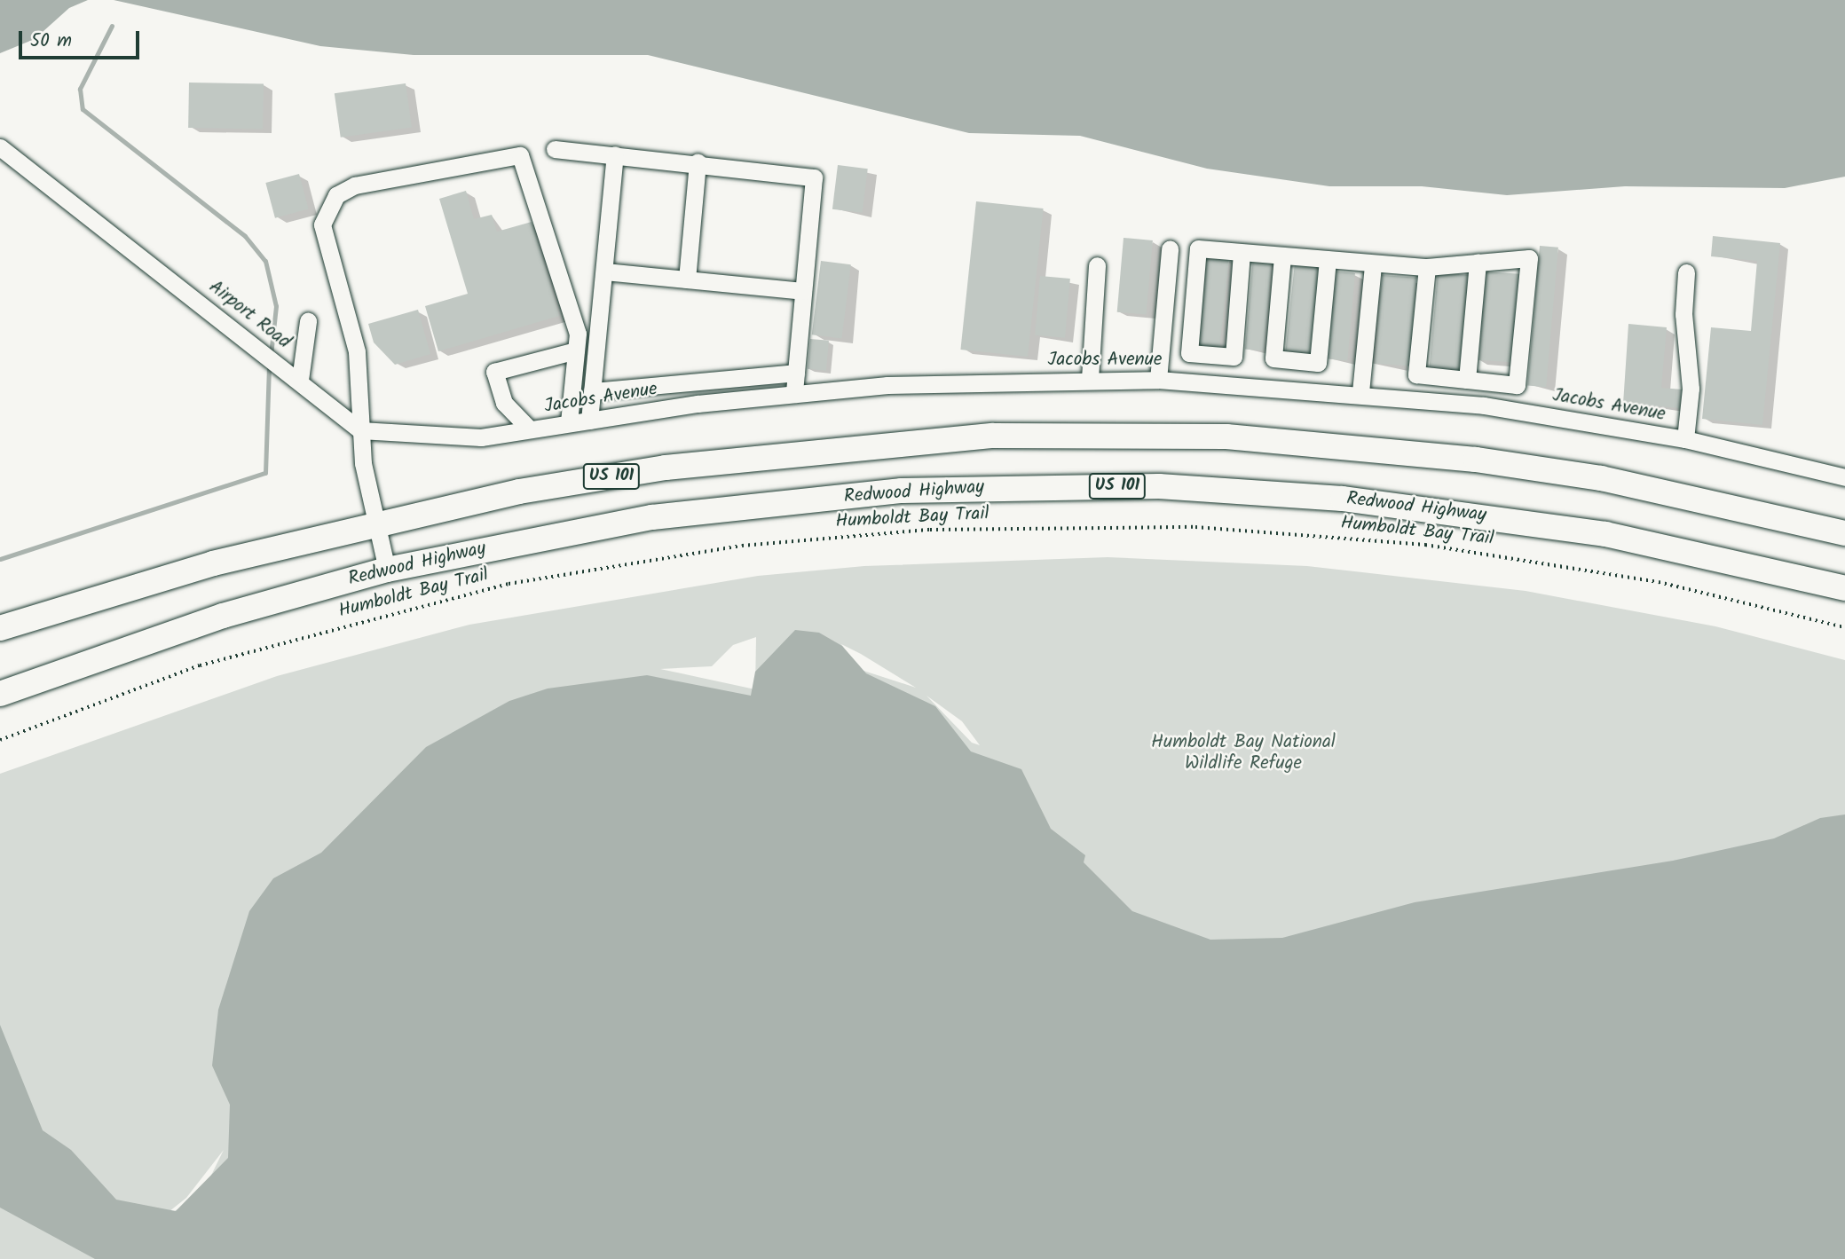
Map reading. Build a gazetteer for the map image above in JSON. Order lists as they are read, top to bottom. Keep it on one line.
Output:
{"streets":{"highway":["US 101","Redwood Highway"],"street":["Airport Road","Jacobs Avenue"],"path":["Humboldt Bay Trail"]},"crossings":[["Airport Road","Jacobs Avenue"]],"parks":["Humboldt Bay National Wildlife Refuge"],"scale_bar":"50 m"}
